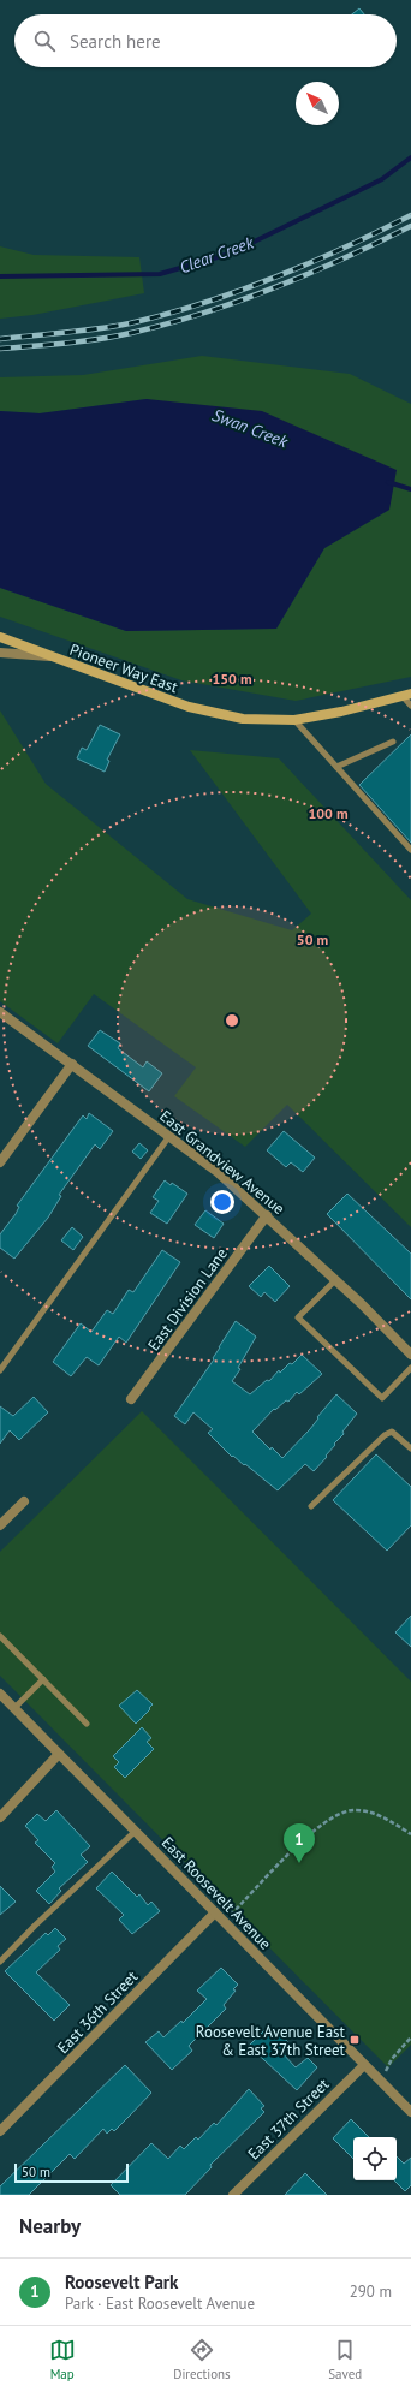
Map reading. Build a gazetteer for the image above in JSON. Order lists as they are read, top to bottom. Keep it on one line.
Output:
{"streets":{"main road":["Pioneer Way East"],"street":["East Grandview Avenue","East Division Lane","East Roosevelt Avenue","East 36th Street","East 37th Street"]},"crossings":[["East Grandview Avenue","East Division Lane"],["East Roosevelt Avenue","East 36th Street"],["East Roosevelt Avenue","East 37th Street"]],"water":["Clear Creek","Swan Creek"],"places":{"transit":["Roosevelt Avenue East & East 37th Street"]},"scale_bar":"50 m","north":"top left","page":{"search":"Search here","pins":"1","scale":"50 m","heading":"Nearby","list":[{"mark":"1","name":"Roosevelt Park","note":"Park · East Roosevelt Avenue","value":"290 m"}],"nav":["Map","Directions","Saved"]},"rings":["150 m","100 m","50 m"]}
